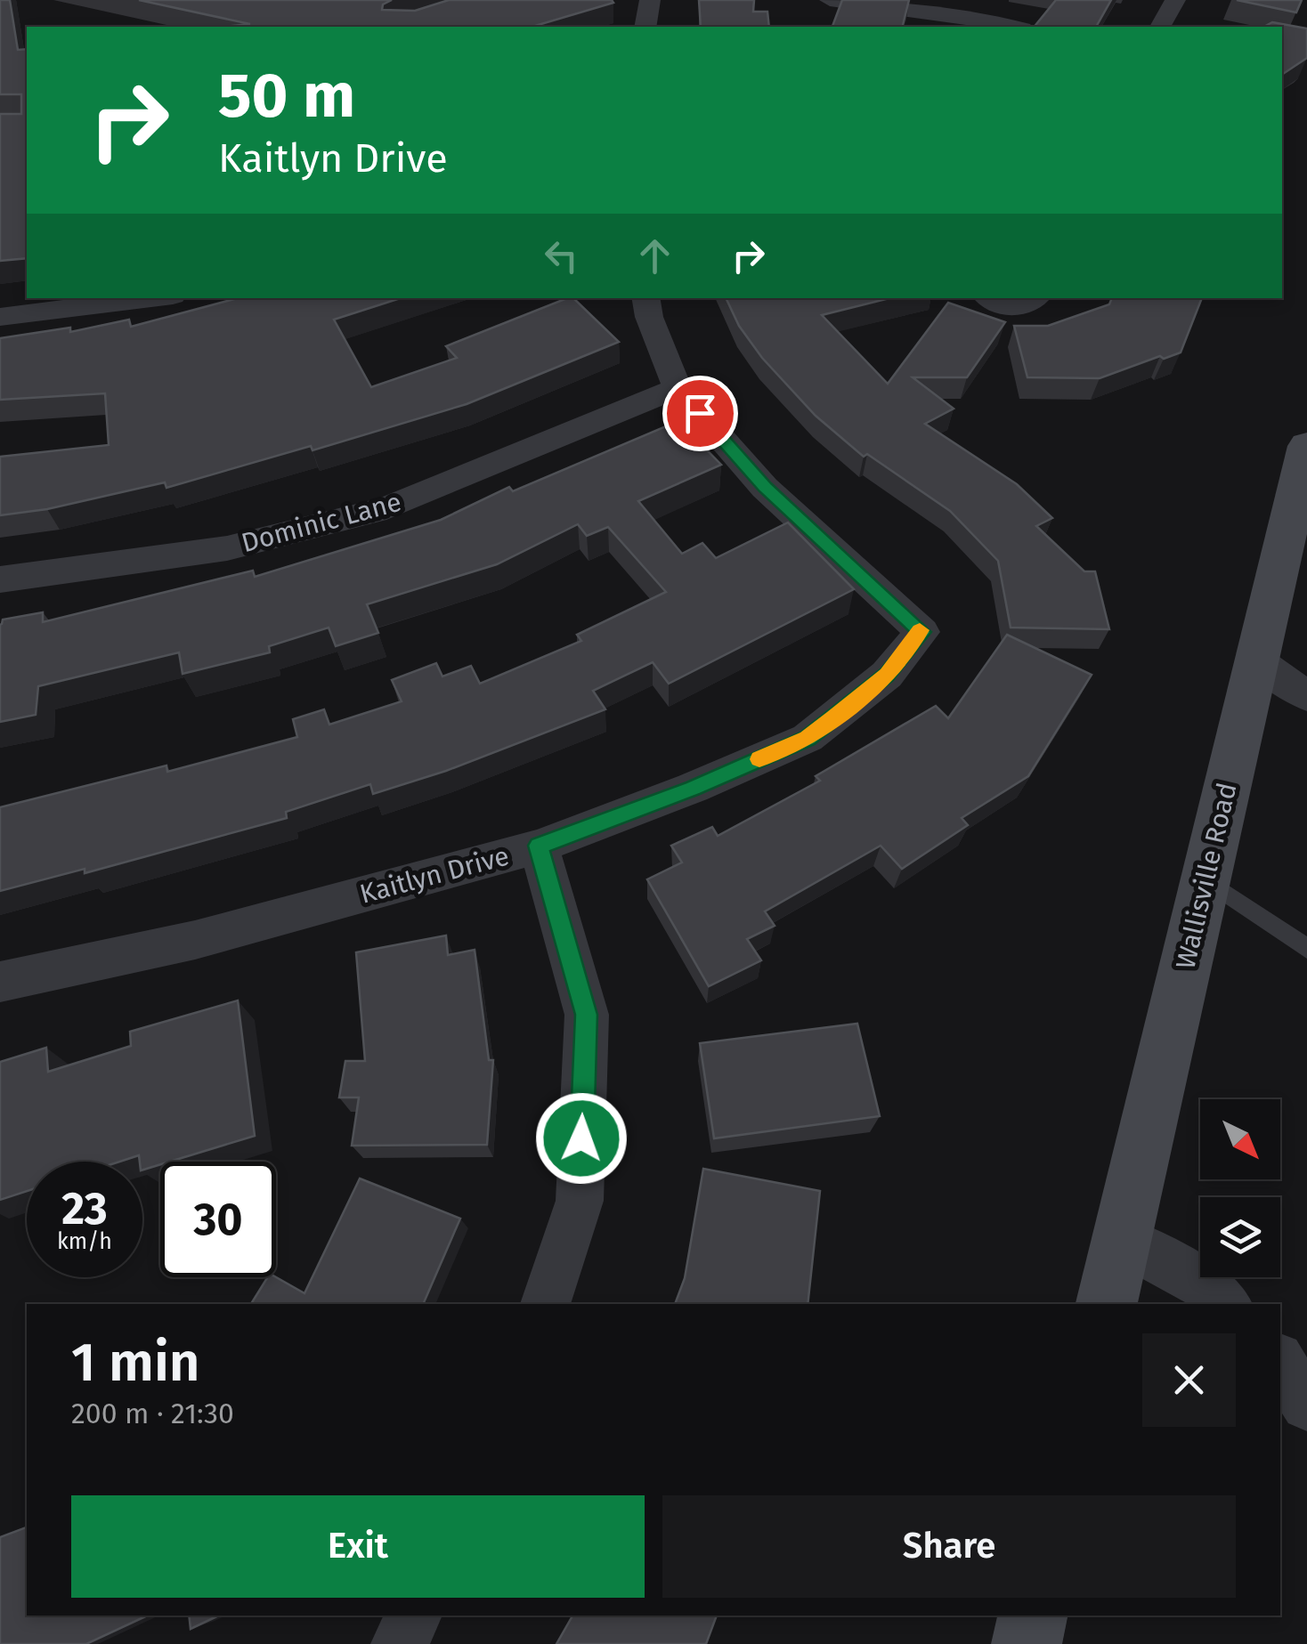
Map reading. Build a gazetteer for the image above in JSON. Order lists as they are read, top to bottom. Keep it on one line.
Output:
{"streets":{"main road":["Wallisville Road"],"street":["Dominic Lane","Kaitlyn Drive"]},"crossings":[["Dominic Lane","Kaitlyn Drive"]],"north":"bottom right","page":{"turn":["50 m","Kaitlyn Drive"],"speed":"23 km/h","limit":"30","heading":["1 min","200 m · 21:30"],"buttons":["Exit","Share"]}}
